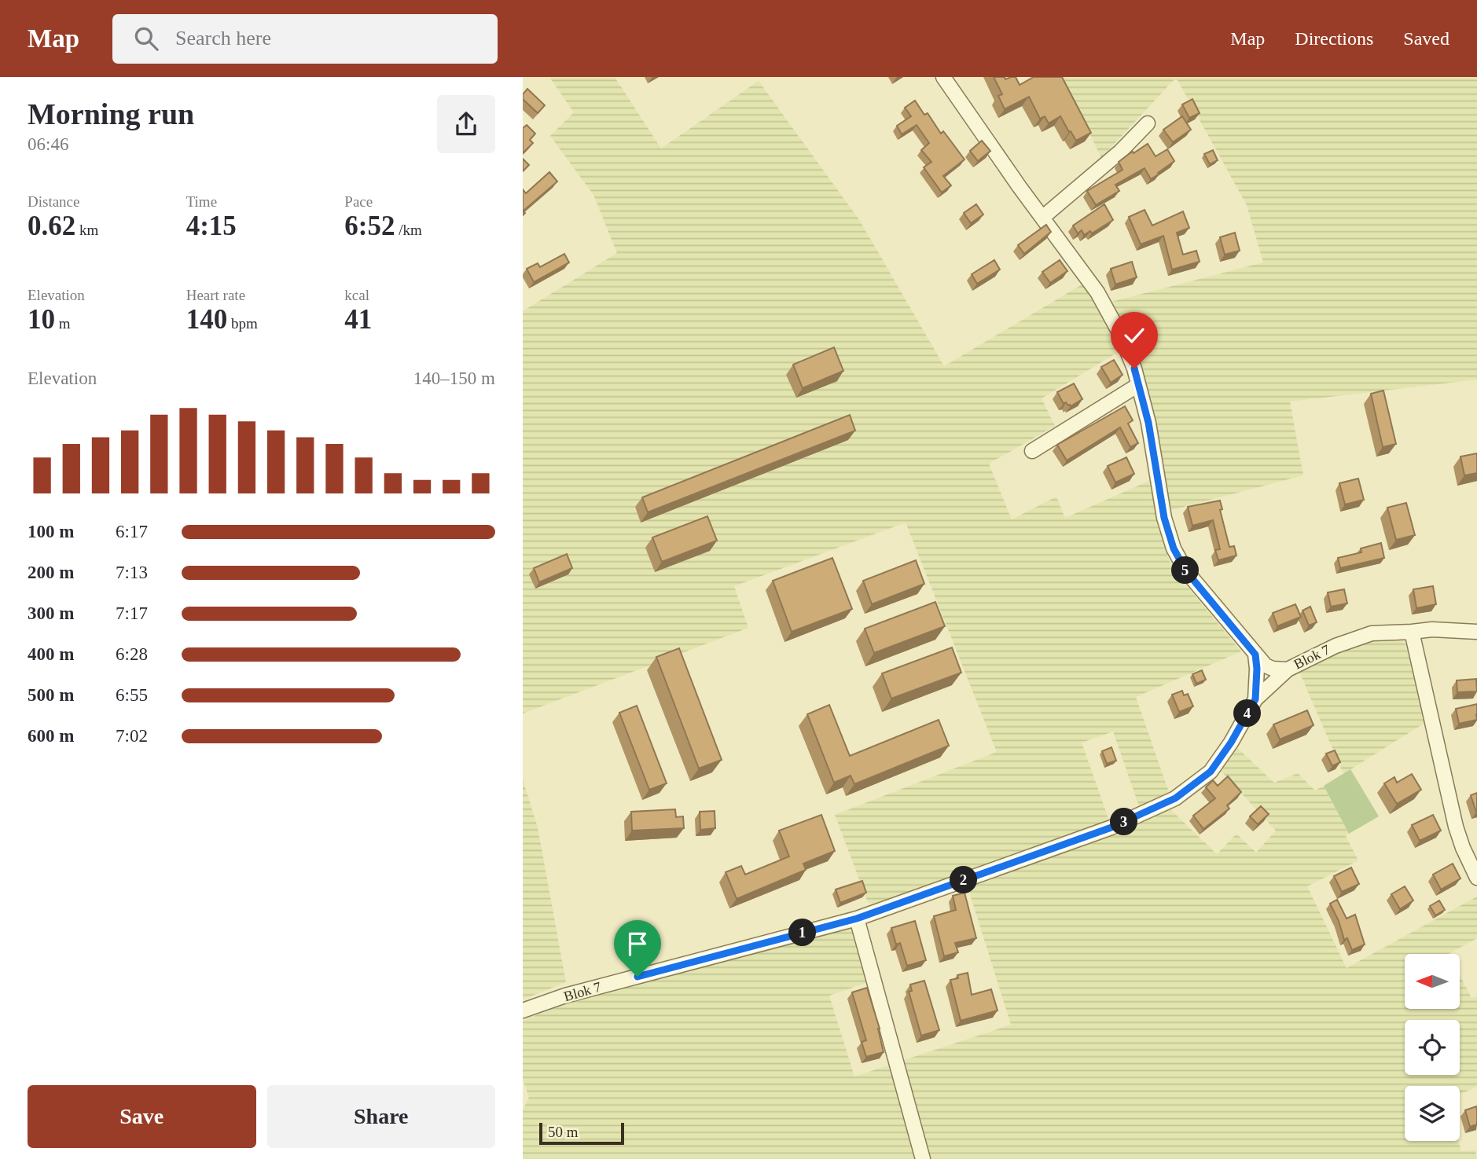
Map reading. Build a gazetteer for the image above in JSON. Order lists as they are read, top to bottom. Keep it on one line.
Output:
{"streets":{"street":["Blok 7"]},"scale_bar":"50 m","north":"left","page":{"header":"Map","search":"Search here","nav":["Map","Directions","Saved"],"heading":["Morning run","06:46"],"stats":[["Distance","0.62 km"],["Time","4:15"],["Pace","6:52 /km"],["Elevation","10 m"],["Heart rate","140 bpm"],["kcal","41"]],"chart":["Elevation","140–150 m"],"list":[{"name":"100 m","note":"6:17"},{"name":"200 m","note":"7:13"},{"name":"300 m","note":"7:17"},{"name":"400 m","note":"6:28"},{"name":"500 m","note":"6:55"},{"name":"600 m","note":"7:02"}],"pins":["5","4","3","2","1"],"buttons":["Save","Share"],"scale":"50 m"}}
